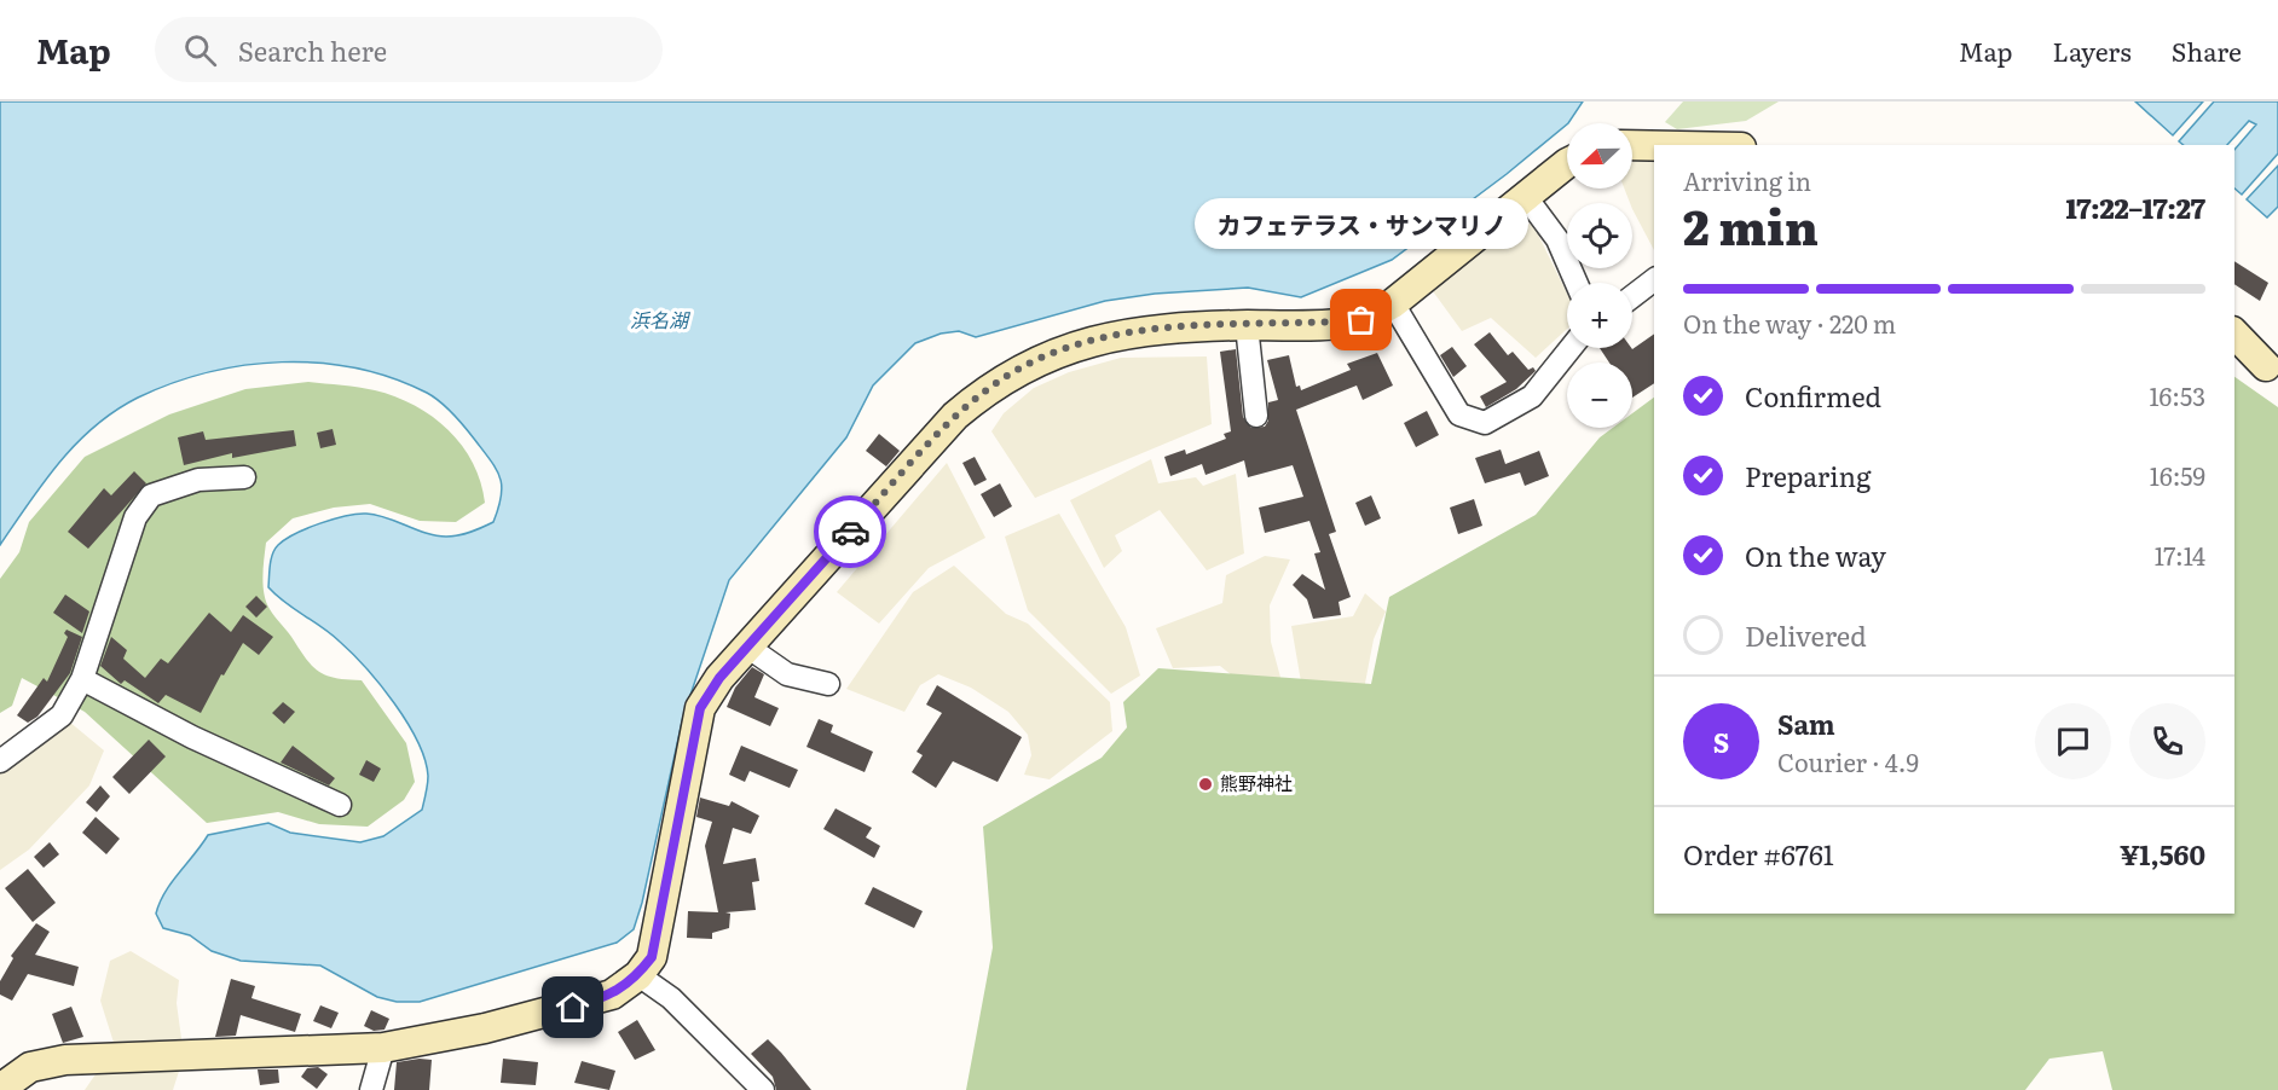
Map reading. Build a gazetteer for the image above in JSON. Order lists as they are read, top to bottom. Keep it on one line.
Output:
{"water":["浜名湖"],"places":["カフェテラス・サンマリノ","熊野神社"],"north":"left","page":{"header":"Map","search":"Search here","nav":["Map","Layers","Share"],"map_buttons":["+","−"],"heading":["2 min","Arriving in","17:22–17:27"],"panel":["Sam","Courier · 4.9","Order #6761","¥1,560"],"bubble":"カフェテラス・サンマリノ","bar":"On the way · 220 m","list":[["Confirmed","16:53"],["Preparing","16:59"],["On the way","17:14"],"Delivered"],"round":"S"}}
